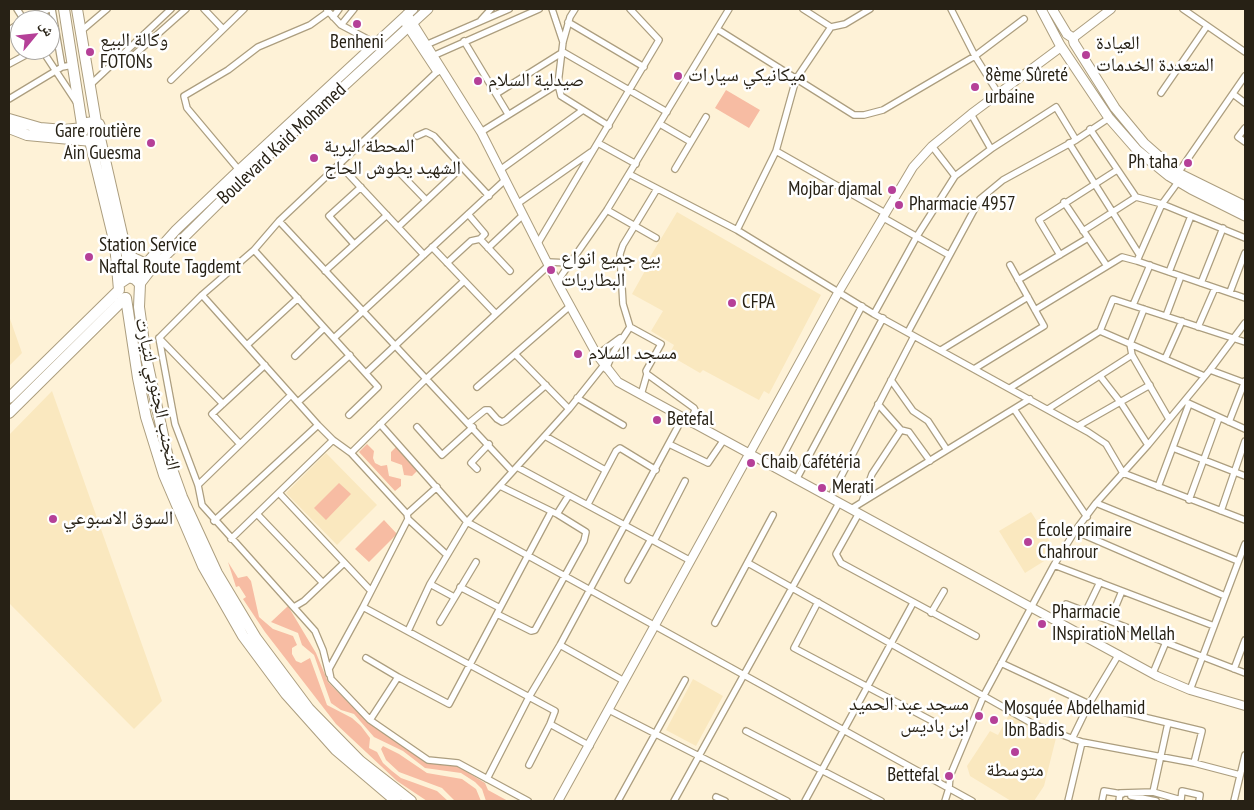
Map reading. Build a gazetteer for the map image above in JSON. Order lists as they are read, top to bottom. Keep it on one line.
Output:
{"streets":{"highway":["التجنب الجنوبي لتيارت"],"main road":["Boulevard Kaid Mohamed"]},"crossings":[["Boulevard Kaid Mohamed","التجنب الجنوبي لتيارت"]],"places":["Benheni","وكالة البيع FOTONs","العيادة المتعددة الخدمات","ميكانيكي سيارات","صيدلية السلام","8ème Sûreté urbaine","Gare routière Ain Guesma","المحطة البرية الشهيد يطوش الحاج","Ph taha","Mojbar djamal","Pharmacie 4957","Station Service Naftal Route Tagdemt","بيع جميع انواع البطاريات","CFPA","مسجد السلام","Betefal","Chaib Cafétéria","Merati","السوق الاسبوعي","École primaire Chahrour","Pharmacie INspiratioN Mellah","مسجد عبد الحميد ابن باديس","Mosquée Abdelhamid Ibn Badis","متوسطة","Bettefal"],"north":"top right"}
